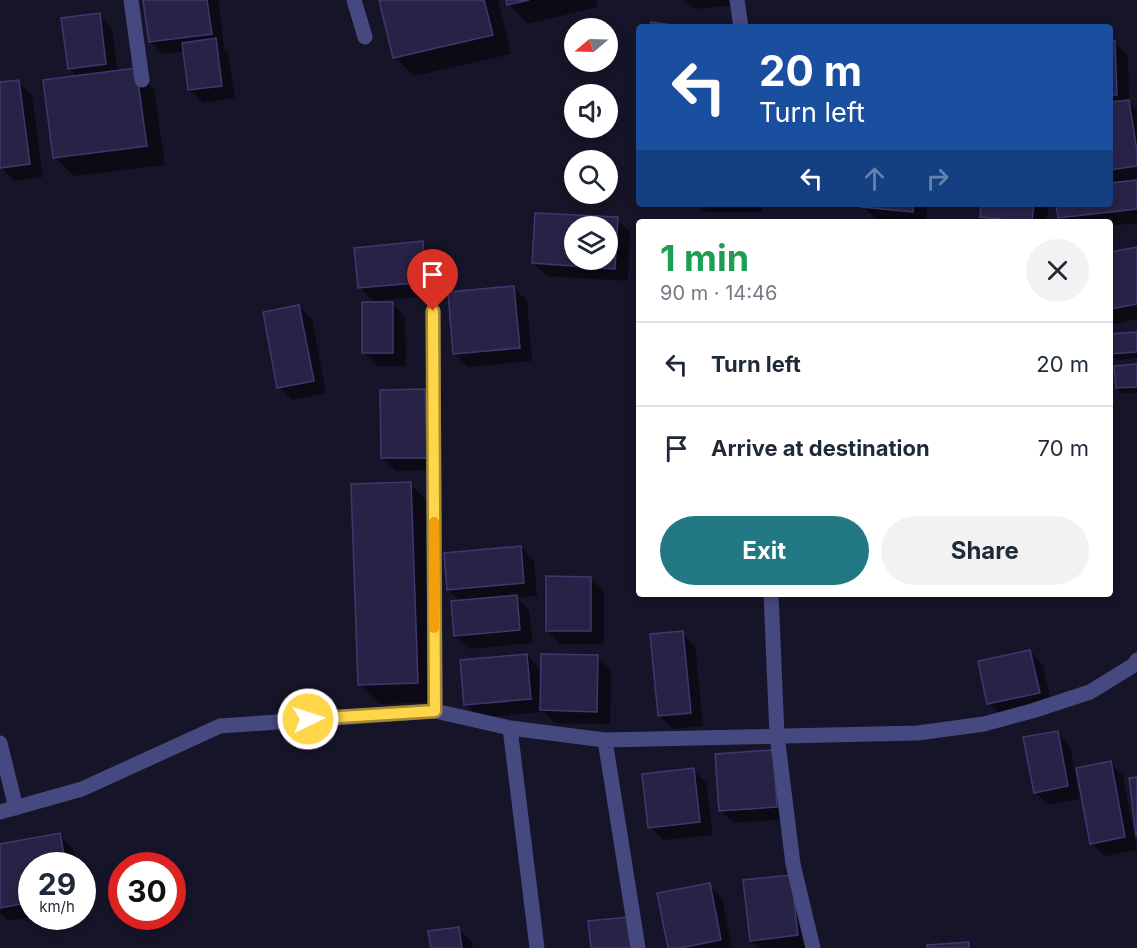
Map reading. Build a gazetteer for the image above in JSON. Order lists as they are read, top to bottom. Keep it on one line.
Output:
{"north":"left","page":{"turn":["20 m","Turn left"],"heading":["1 min","90 m · 14:46"],"list":[{"name":"Turn left","value":"20 m"},{"name":"Arrive at destination","value":"70 m"}],"buttons":["Exit","Share"],"speed":"29 km/h","limit":"30"}}
